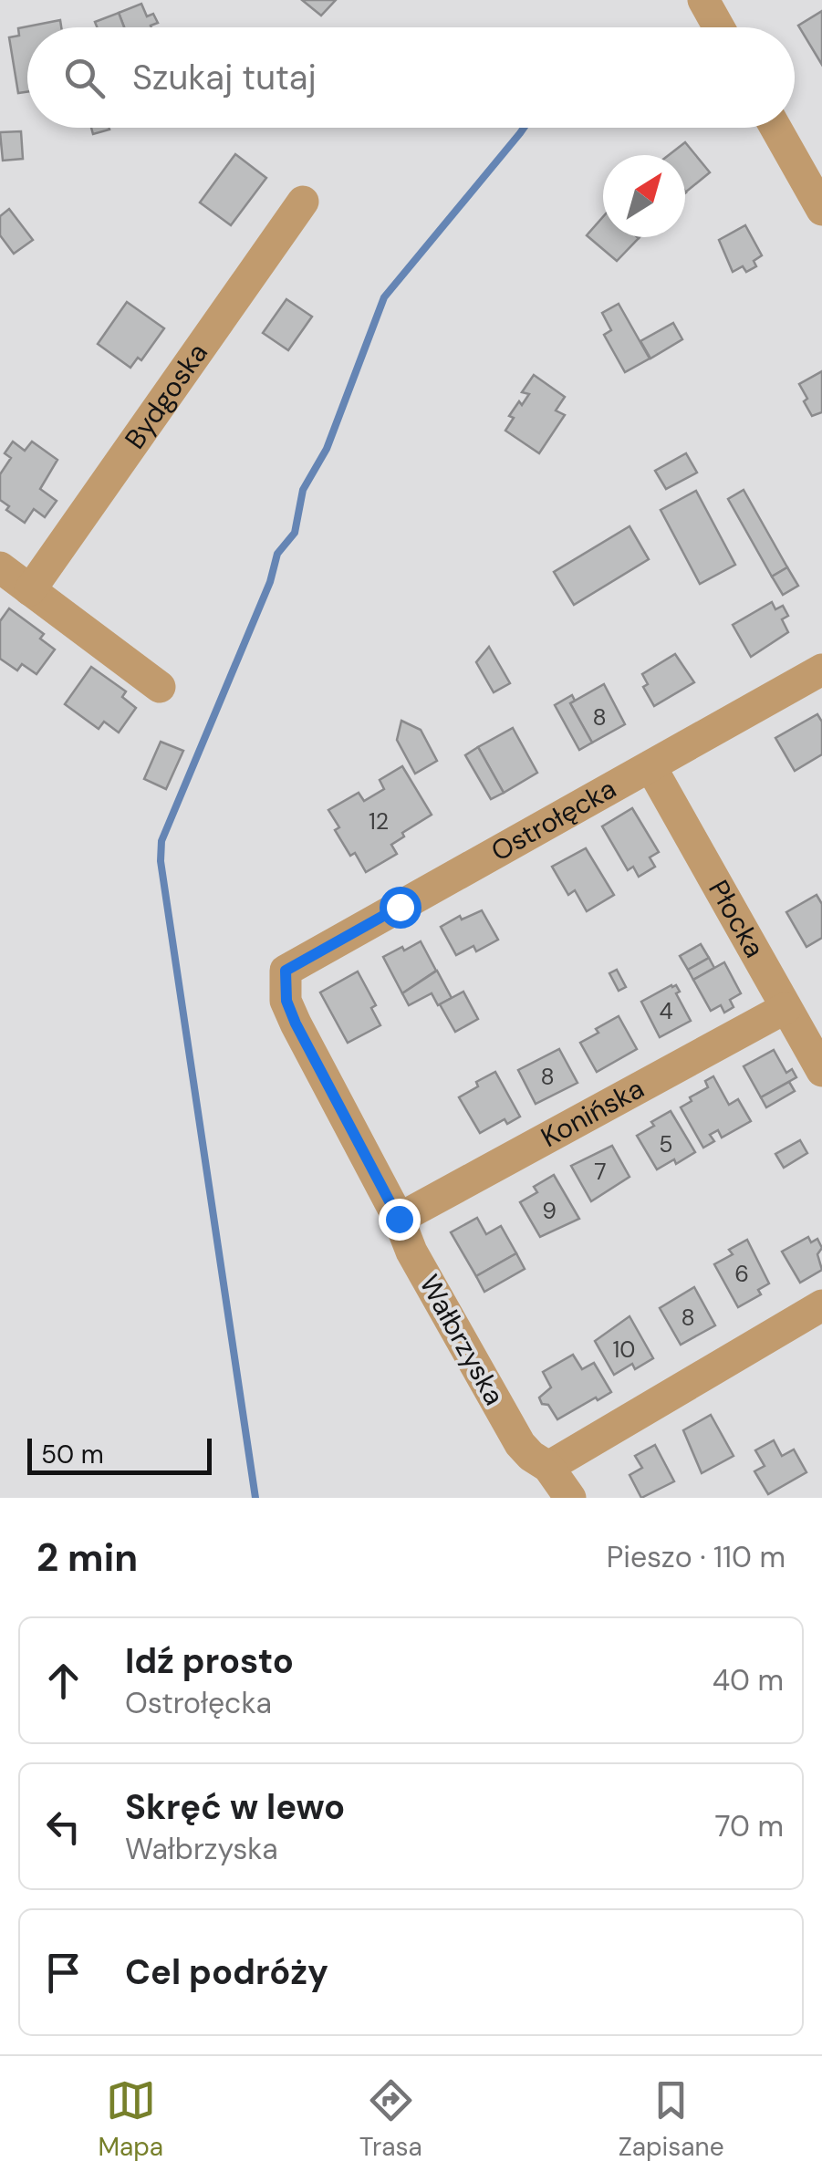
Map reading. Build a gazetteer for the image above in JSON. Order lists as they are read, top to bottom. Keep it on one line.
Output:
{"streets":{"street":["Bydgoska","Ostrołęcka","Płocka","Konińska","Wałbrzyska"]},"crossings":[["Ostrołęcka","Płocka"],["Ostrołęcka","Wałbrzyska"],["Płocka","Konińska"],["Konińska","Wałbrzyska"]],"house_numbers":["8","12","4","8","5","7","9","6","8","10"],"scale_bar":"50 m","north":"top right","page":{"search":"Szukaj tutaj","scale":"50 m","heading":["2 min","Pieszo · 110 m"],"list":[["Idź prosto","Ostrołęcka","40 m"],["Skręć w lewo","Wałbrzyska","70 m"],"Cel podróży"],"nav":["Mapa","Trasa","Zapisane"]}}
